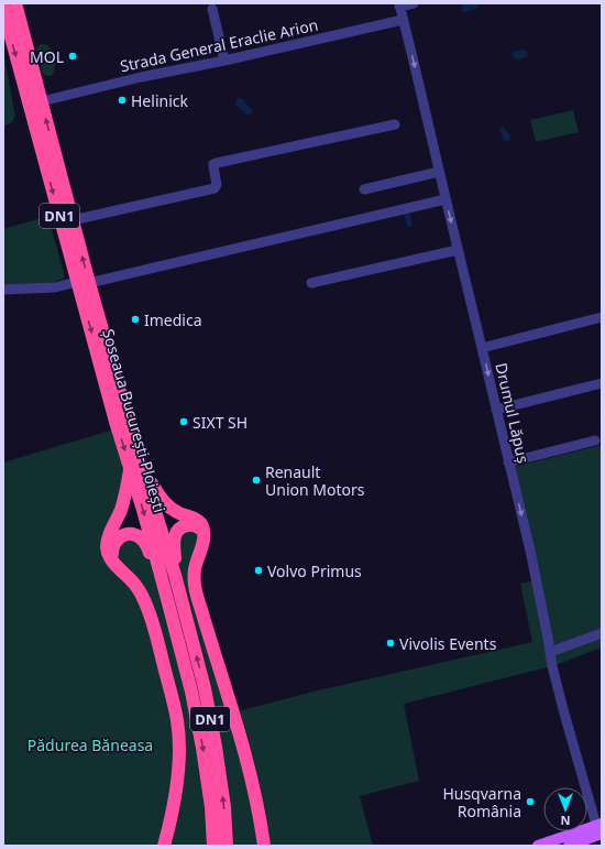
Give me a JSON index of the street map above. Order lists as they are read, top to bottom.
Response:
{
  "streets": {
    "highway": ["DN1", "Șoseaua București-Ploiești"],
    "street": ["Strada General Eraclie Arion", "Drumul Lăpuș"]
  },
  "crossings": [
    ["Strada General Eraclie Arion", "Drumul Lăpuș"],
    ["Strada General Eraclie Arion", "Șoseaua București-Ploiești"]
  ],
  "one_way": ["Drumul Lăpuș"],
  "parks": ["Pădurea Băneasa"],
  "places": [
    "MOL",
    "Helinick",
    "Imedica",
    "SIXT SH",
    "Renault Union Motors",
    "Volvo Primus",
    "Vivolis Events",
    "Husqvarna România"
  ],
  "north": "bottom"
}
